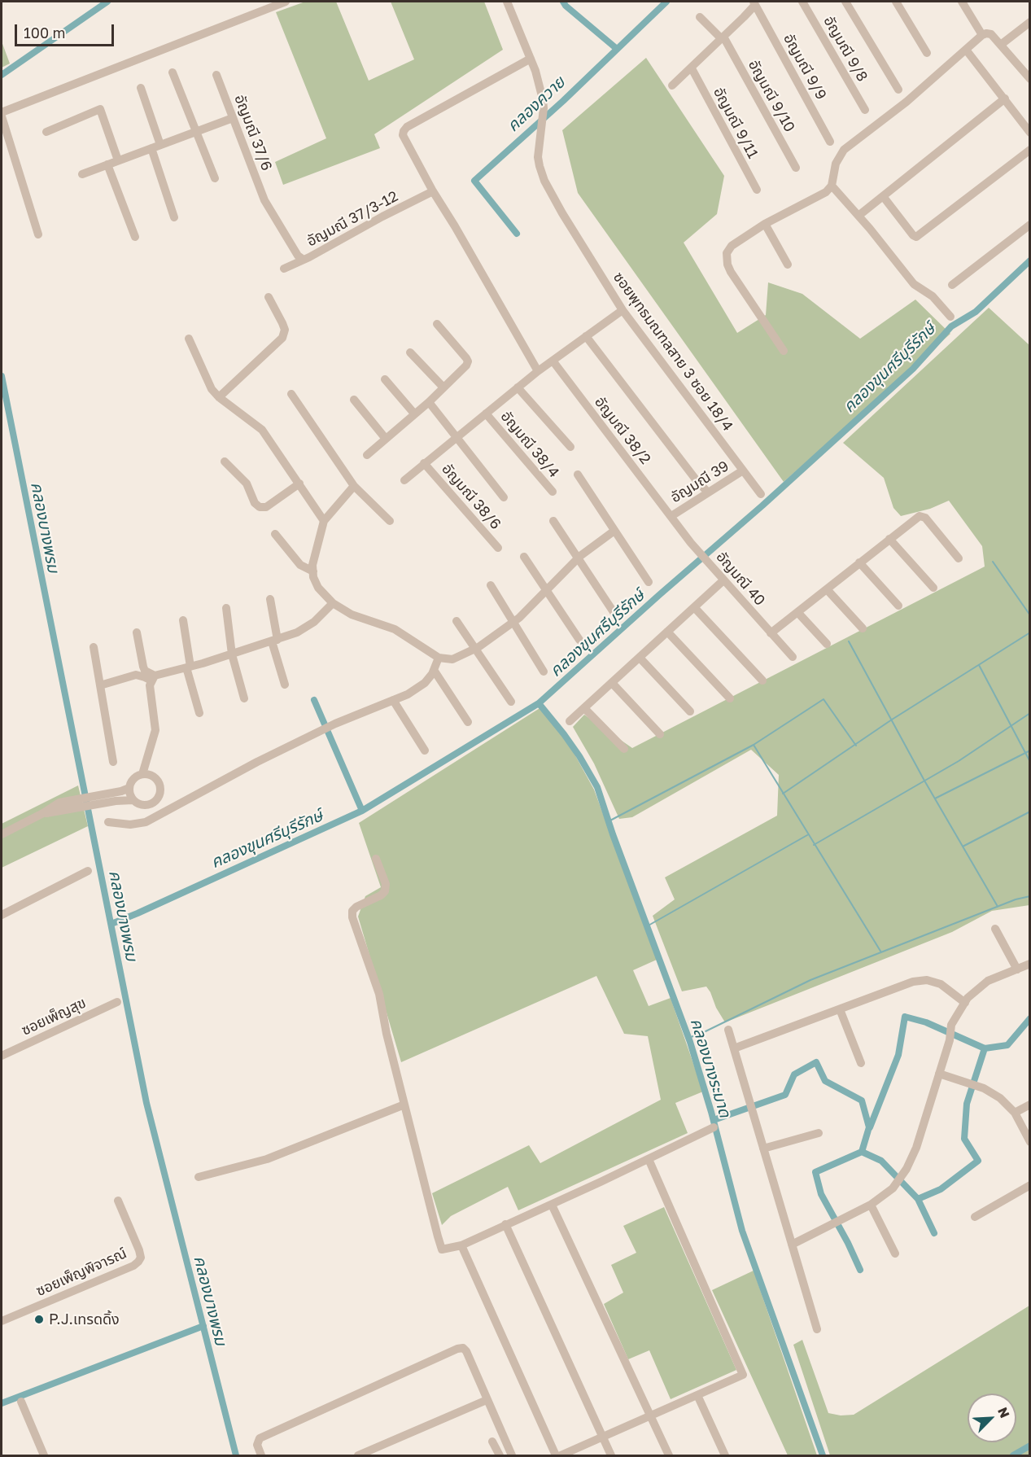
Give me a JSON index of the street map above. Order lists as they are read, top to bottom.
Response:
{
  "streets": {
    "street": [
      "อัญมณี 9/8",
      "อัญมณี 9/9",
      "อัญมณี 9/10",
      "อัญมณี 9/11",
      "อัญมณี 37/6",
      "อัญมณี 37/3-12",
      "ซอยพุทธมณฑลสาย 3 ซอย 18/4",
      "อัญมณี 38/2",
      "อัญมณี 38/4",
      "อัญมณี 39",
      "อัญมณี 38/6",
      "อัญมณี 40",
      "ซอยเพ็ญสุข",
      "ซอยเพ็ญพิจารณ์"
    ]
  },
  "crossings": [
    ["อัญมณี 37/6", "อัญมณี 37/3-12"],
    ["ซอยพุทธมณฑลสาย 3 ซอย 18/4", "อัญมณี 39"],
    ["อัญมณี 38/2", "อัญมณี 39"],
    ["อัญมณี 38/2", "อัญมณี 40"],
    ["อัญมณี 39", "อัญมณี 40"]
  ],
  "water": [
    "คลองควาย",
    "คลองขุนศรีบุรีรักษ์",
    "คลองบางพรม",
    "คลองบางระมาด"
  ],
  "places": ["P.J.เทรดดิ้ง"],
  "scale_bar": "100 m",
  "north": "top right"
}
